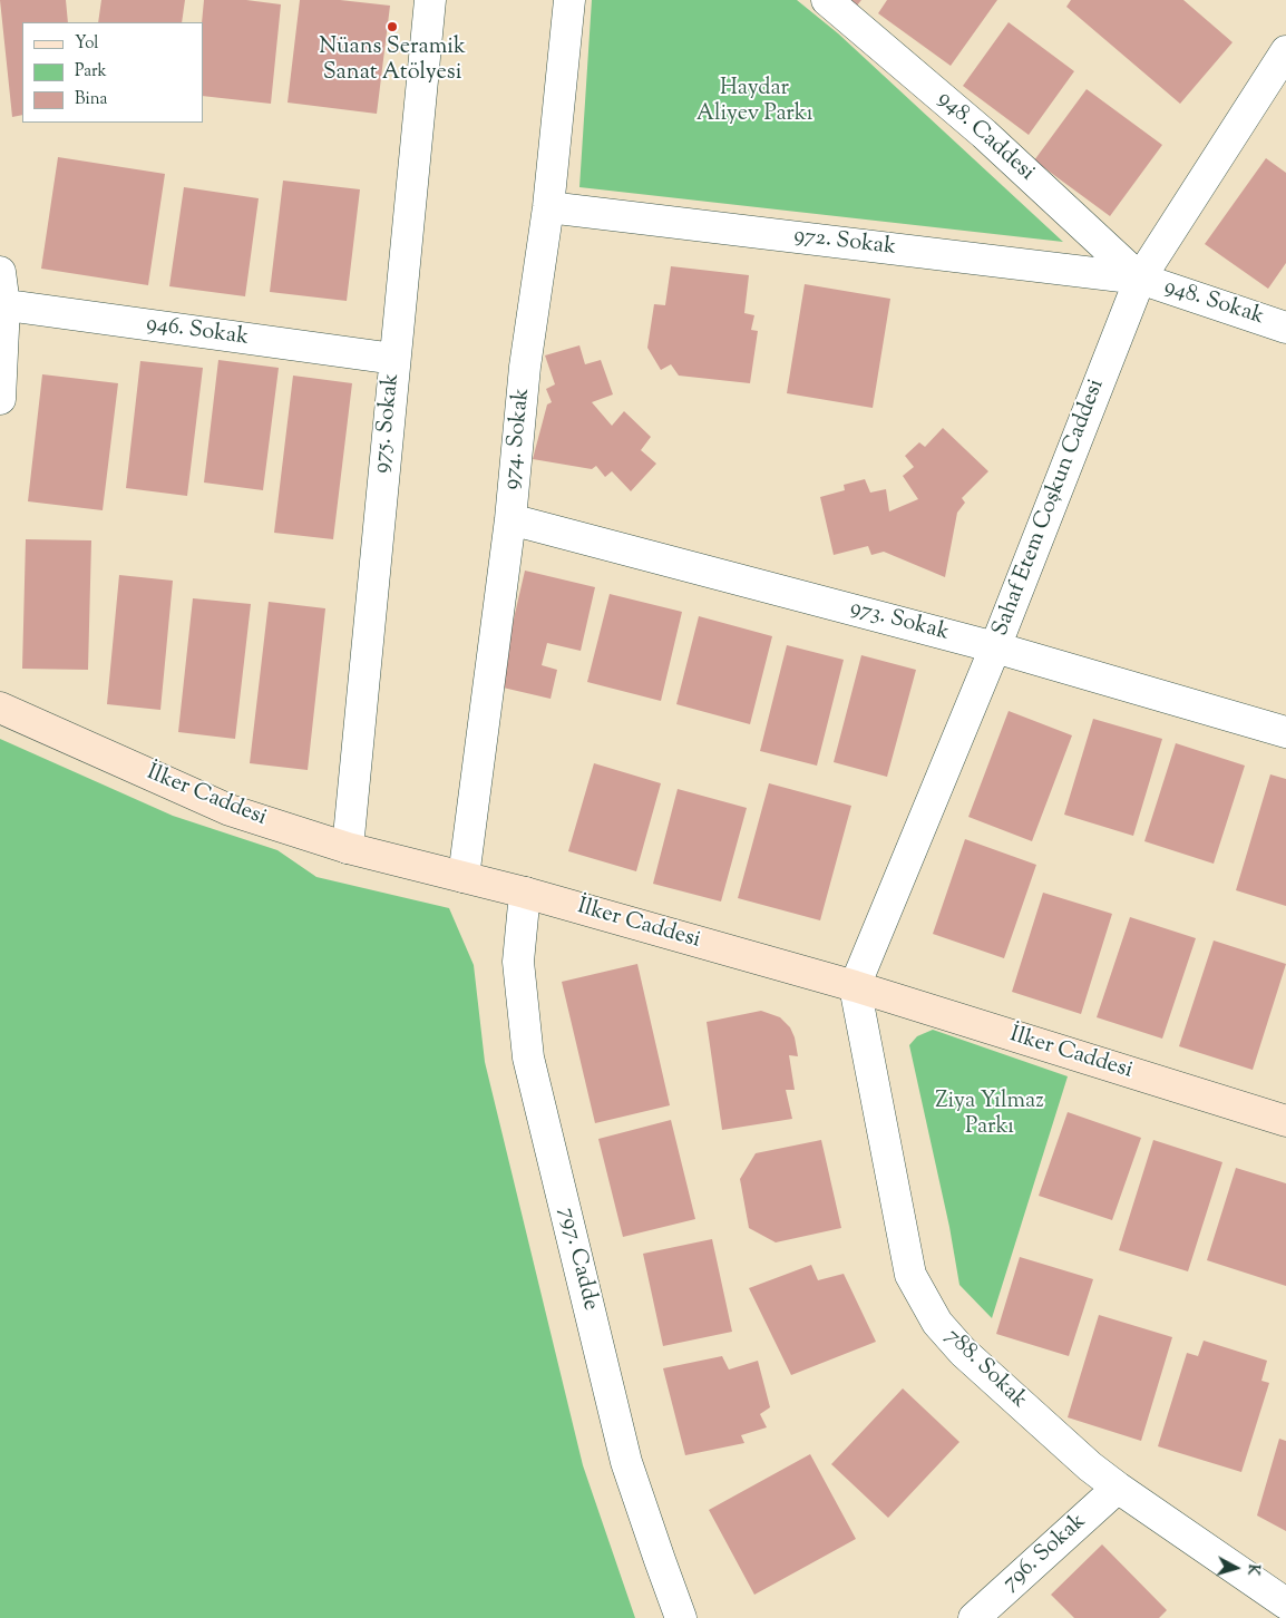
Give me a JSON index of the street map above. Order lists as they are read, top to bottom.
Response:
{
  "streets": {
    "main road": ["İlker Caddesi"],
    "street": [
      "948. Caddesi",
      "972. Sokak",
      "948. Sokak",
      "946. Sokak",
      "975. Sokak",
      "974. Sokak",
      "Sahaf Etem Coşkun Caddesi",
      "973. Sokak",
      "797. Cadde",
      "788. Sokak",
      "796. Sokak"
    ]
  },
  "crossings": [
    ["948. Caddesi", "972. Sokak"],
    ["948. Caddesi", "948. Sokak"],
    ["948. Caddesi", "Sahaf Etem Coşkun Caddesi"],
    ["972. Sokak", "948. Sokak"],
    ["972. Sokak", "974. Sokak"],
    ["972. Sokak", "Sahaf Etem Coşkun Caddesi"],
    ["948. Sokak", "Sahaf Etem Coşkun Caddesi"],
    ["946. Sokak", "975. Sokak"],
    ["975. Sokak", "İlker Caddesi"],
    ["974. Sokak", "973. Sokak"],
    ["974. Sokak", "İlker Caddesi"],
    ["Sahaf Etem Coşkun Caddesi", "973. Sokak"],
    ["Sahaf Etem Coşkun Caddesi", "İlker Caddesi"],
    ["Sahaf Etem Coşkun Caddesi", "788. Sokak"],
    ["İlker Caddesi", "797. Cadde"],
    ["İlker Caddesi", "788. Sokak"],
    ["788. Sokak", "796. Sokak"]
  ],
  "parks": ["Haydar Aliyev Parkı", "Ziya Yılmaz Parkı"],
  "places": ["Nüans Seramik Sanat Atölyesi"],
  "legend": ["Yol", "Park", "Bina"],
  "north": "right"
}
